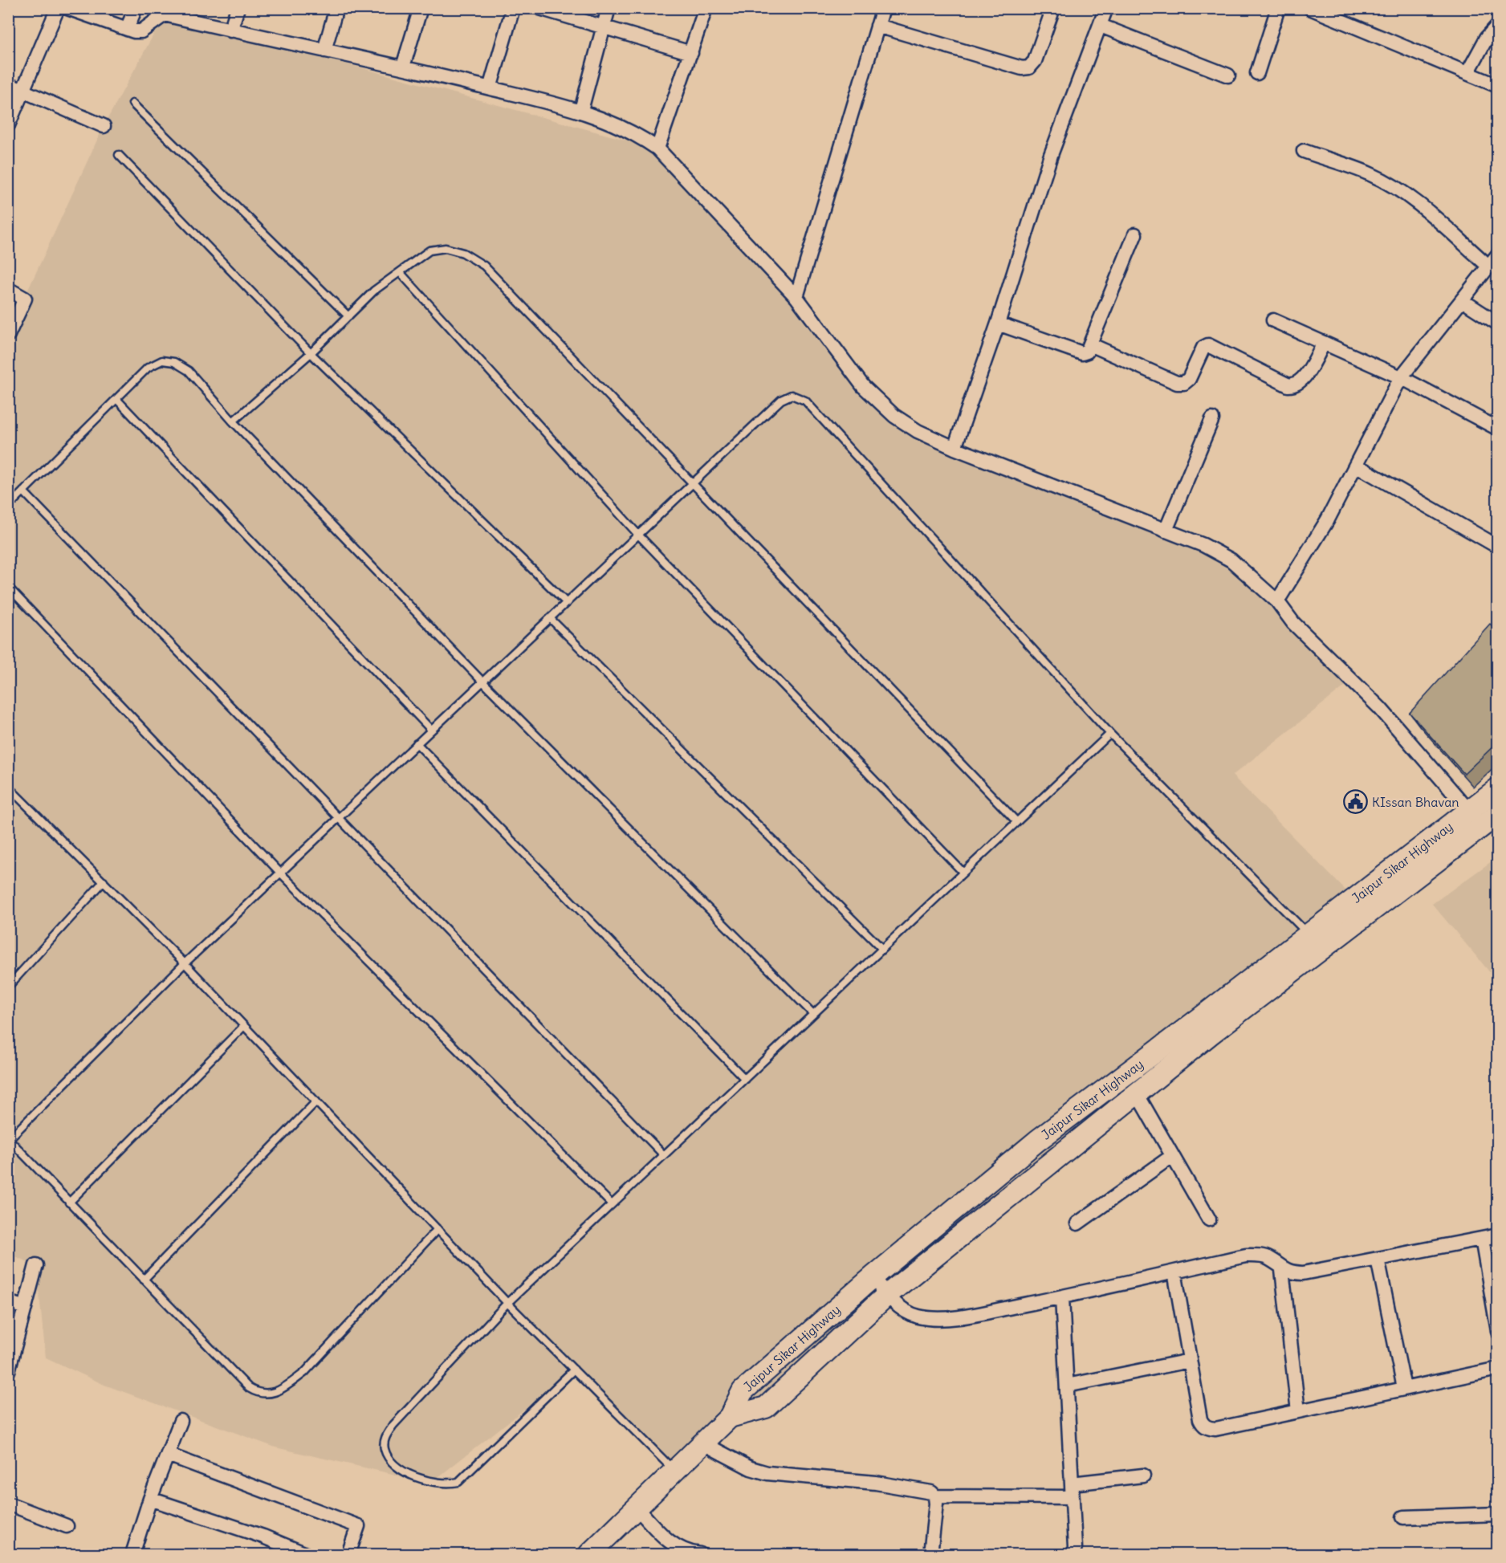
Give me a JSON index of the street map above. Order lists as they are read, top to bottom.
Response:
{
  "streets": {
    "main road": ["Jaipur Sikar Highway"]
  },
  "places": {
    "public building": ["KIssan Bhavan"]
  }
}
